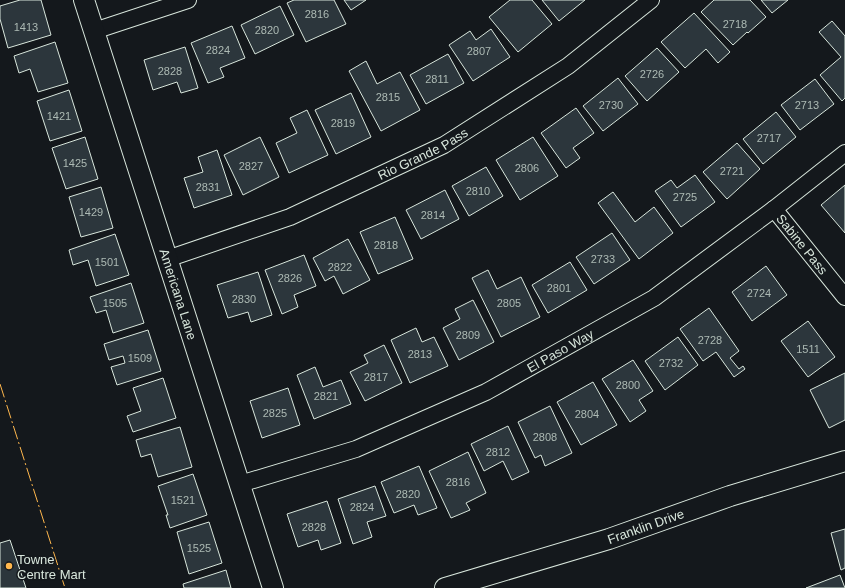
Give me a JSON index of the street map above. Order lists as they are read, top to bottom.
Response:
{
  "streets": {
    "street": [
      "Rio Grande Pass",
      "Sabine Pass",
      "Americana Lane",
      "El Paso Way",
      "Franklin Drive"
    ]
  },
  "crossings": [
    ["Rio Grande Pass", "Americana Lane"],
    ["Sabine Pass", "El Paso Way"],
    ["Americana Lane", "El Paso Way"]
  ],
  "places": ["Towne Centre Mart"],
  "house_numbers": [
    "2816",
    "2718",
    "1413",
    "2820",
    "2824",
    "2807",
    "2828",
    "2726",
    "2811",
    "2815",
    "2730",
    "2713",
    "1421",
    "2819",
    "2717",
    "1425",
    "2827",
    "2806",
    "2721",
    "2831",
    "2810",
    "2725",
    "1429",
    "2814",
    "2818",
    "2733",
    "1501",
    "2822",
    "2826",
    "2801",
    "2724",
    "2830",
    "1505",
    "2805",
    "2809",
    "2728",
    "1511",
    "2813",
    "1509",
    "2732",
    "2817",
    "2800",
    "2821",
    "2825",
    "2804",
    "2808",
    "2812",
    "2816",
    "2820",
    "1521",
    "2824",
    "2828",
    "1525"
  ]
}
